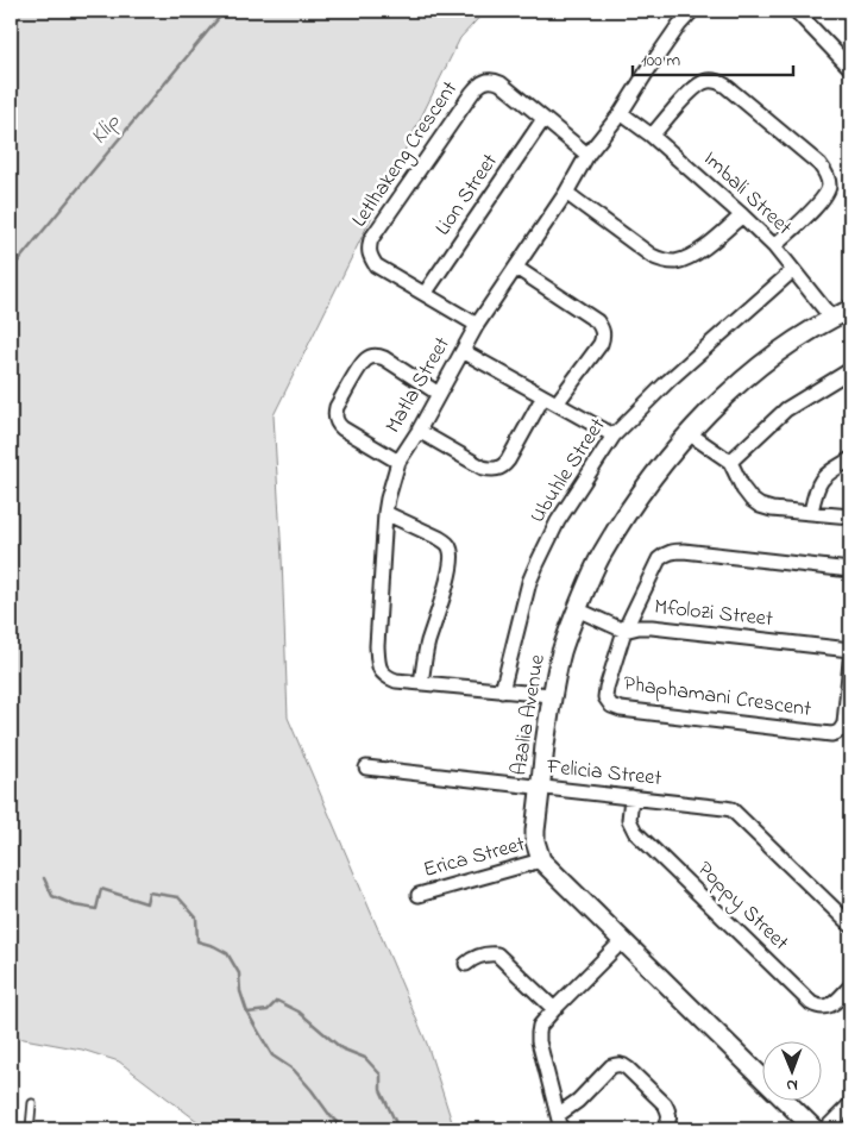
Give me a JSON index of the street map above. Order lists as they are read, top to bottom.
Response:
{
  "streets": {
    "street": [
      "Letlhakeng Crescent",
      "Imbali Street",
      "Lion Street",
      "Matla Street",
      "Ubuhle Street",
      "Mfolozi Street",
      "Phaphamani Crescent",
      "Azalia Avenue",
      "Felicia Street",
      "Erica Street",
      "Poppy Street"
    ]
  },
  "crossings": [
    ["Letlhakeng Crescent", "Lion Street"],
    ["Letlhakeng Crescent", "Matla Street"],
    ["Imbali Street", "Matla Street"],
    ["Imbali Street", "Ubuhle Street"],
    ["Imbali Street", "Azalia Avenue"],
    ["Matla Street", "Ubuhle Street"],
    ["Matla Street", "Azalia Avenue"],
    ["Mfolozi Street", "Phaphamani Crescent"],
    ["Mfolozi Street", "Azalia Avenue"],
    ["Azalia Avenue", "Felicia Street"],
    ["Azalia Avenue", "Erica Street"],
    ["Felicia Street", "Poppy Street"]
  ],
  "water": ["Klip"],
  "scale_bar": "100 m",
  "north": "bottom"
}
